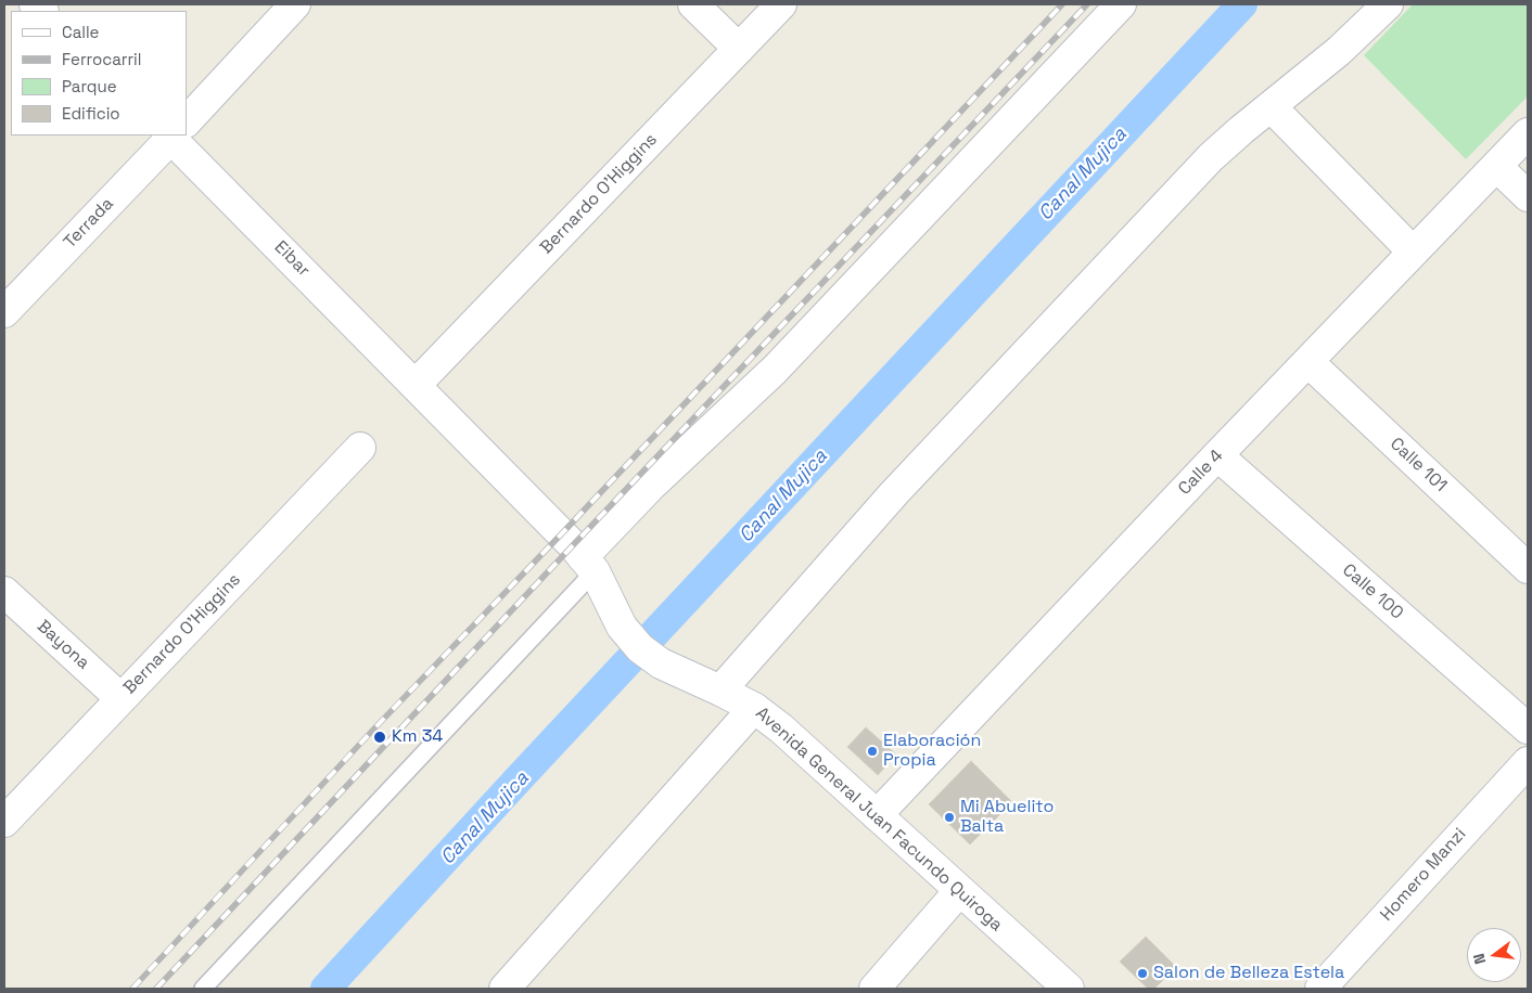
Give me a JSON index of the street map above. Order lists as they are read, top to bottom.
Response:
{
  "streets": {
    "street": [
      "Bernardo O'Higgins",
      "Terrada",
      "Eibar",
      "Calle 101",
      "Calle 4",
      "Calle 100",
      "Bayona",
      "Avenida General Juan Facundo Quiroga",
      "Homero Manzi"
    ]
  },
  "crossings": [
    ["Bernardo O'Higgins", "Eibar"],
    ["Bernardo O'Higgins", "Bayona"],
    ["Bernardo O'Higgins", "Avenida General Juan Facundo Quiroga"],
    ["Eibar", "Avenida General Juan Facundo Quiroga"],
    ["Calle 101", "Calle 4"],
    ["Calle 4", "Calle 100"],
    ["Calle 4", "Avenida General Juan Facundo Quiroga"]
  ],
  "water": ["Canal Mujica"],
  "places": [
    "Km 34",
    "Elaboración Propia",
    "Mi Abuelito Balta",
    "Salon de Belleza Estela"
  ],
  "legend": [
    "Calle",
    "Ferrocarril",
    "Parque",
    "Edificio"
  ],
  "north": "left"
}
